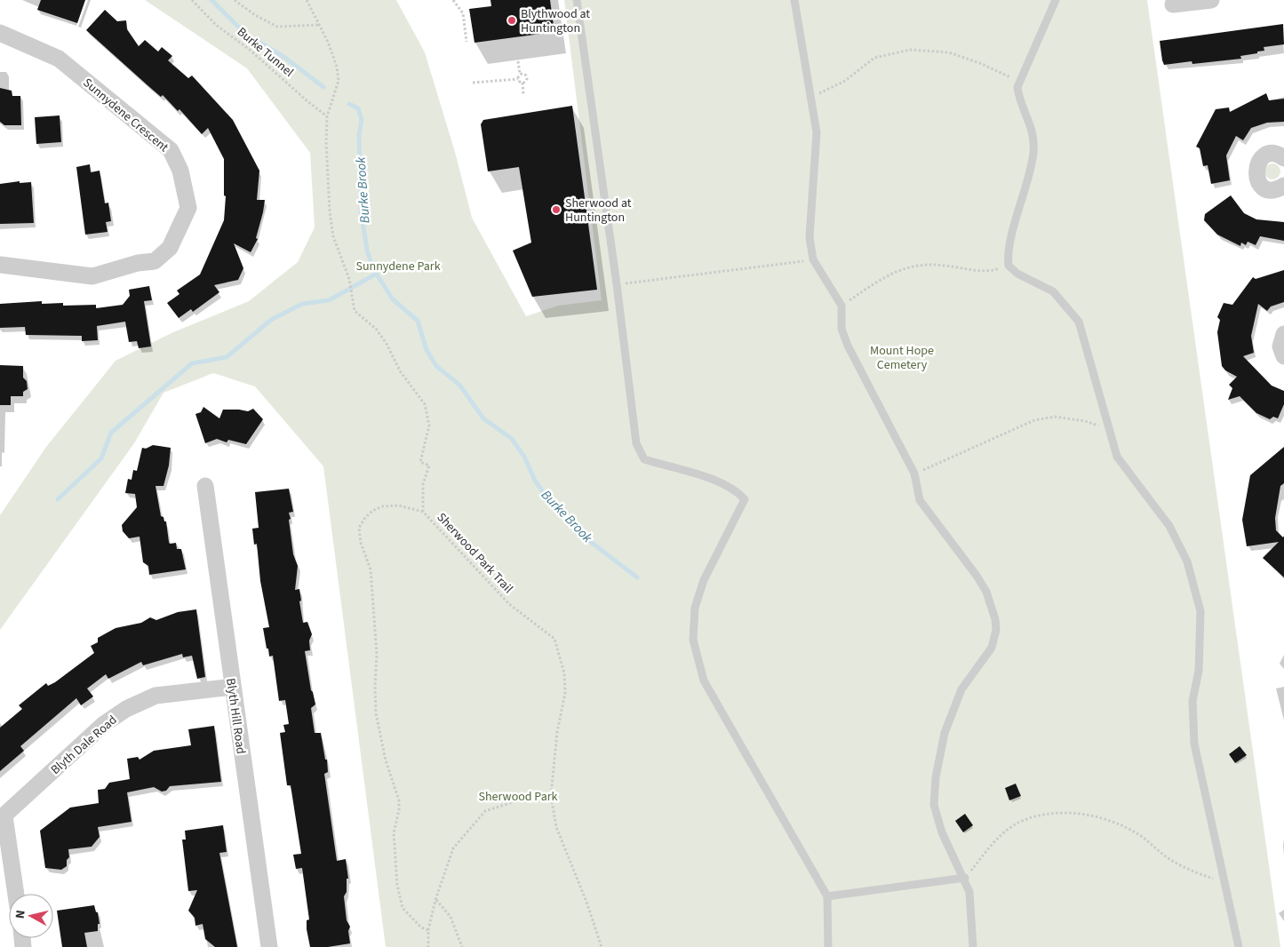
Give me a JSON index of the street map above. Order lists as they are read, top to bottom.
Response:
{
  "streets": {
    "street": ["Sunnydene Crescent", "Blyth Hill Road", "Blyth Dale Road"],
    "path": ["Burke Tunnel", "Sherwood Park Trail"]
  },
  "crossings": [
    ["Burke Tunnel", "Sherwood Park Trail"],
    ["Blyth Hill Road", "Blyth Dale Road"]
  ],
  "water": ["Burke Brook"],
  "parks": ["Sunnydene Park", "Mount Hope Cemetery", "Sherwood Park"],
  "places": ["Blythwood at Huntington", "Sherwood at Huntington"],
  "north": "left"
}
